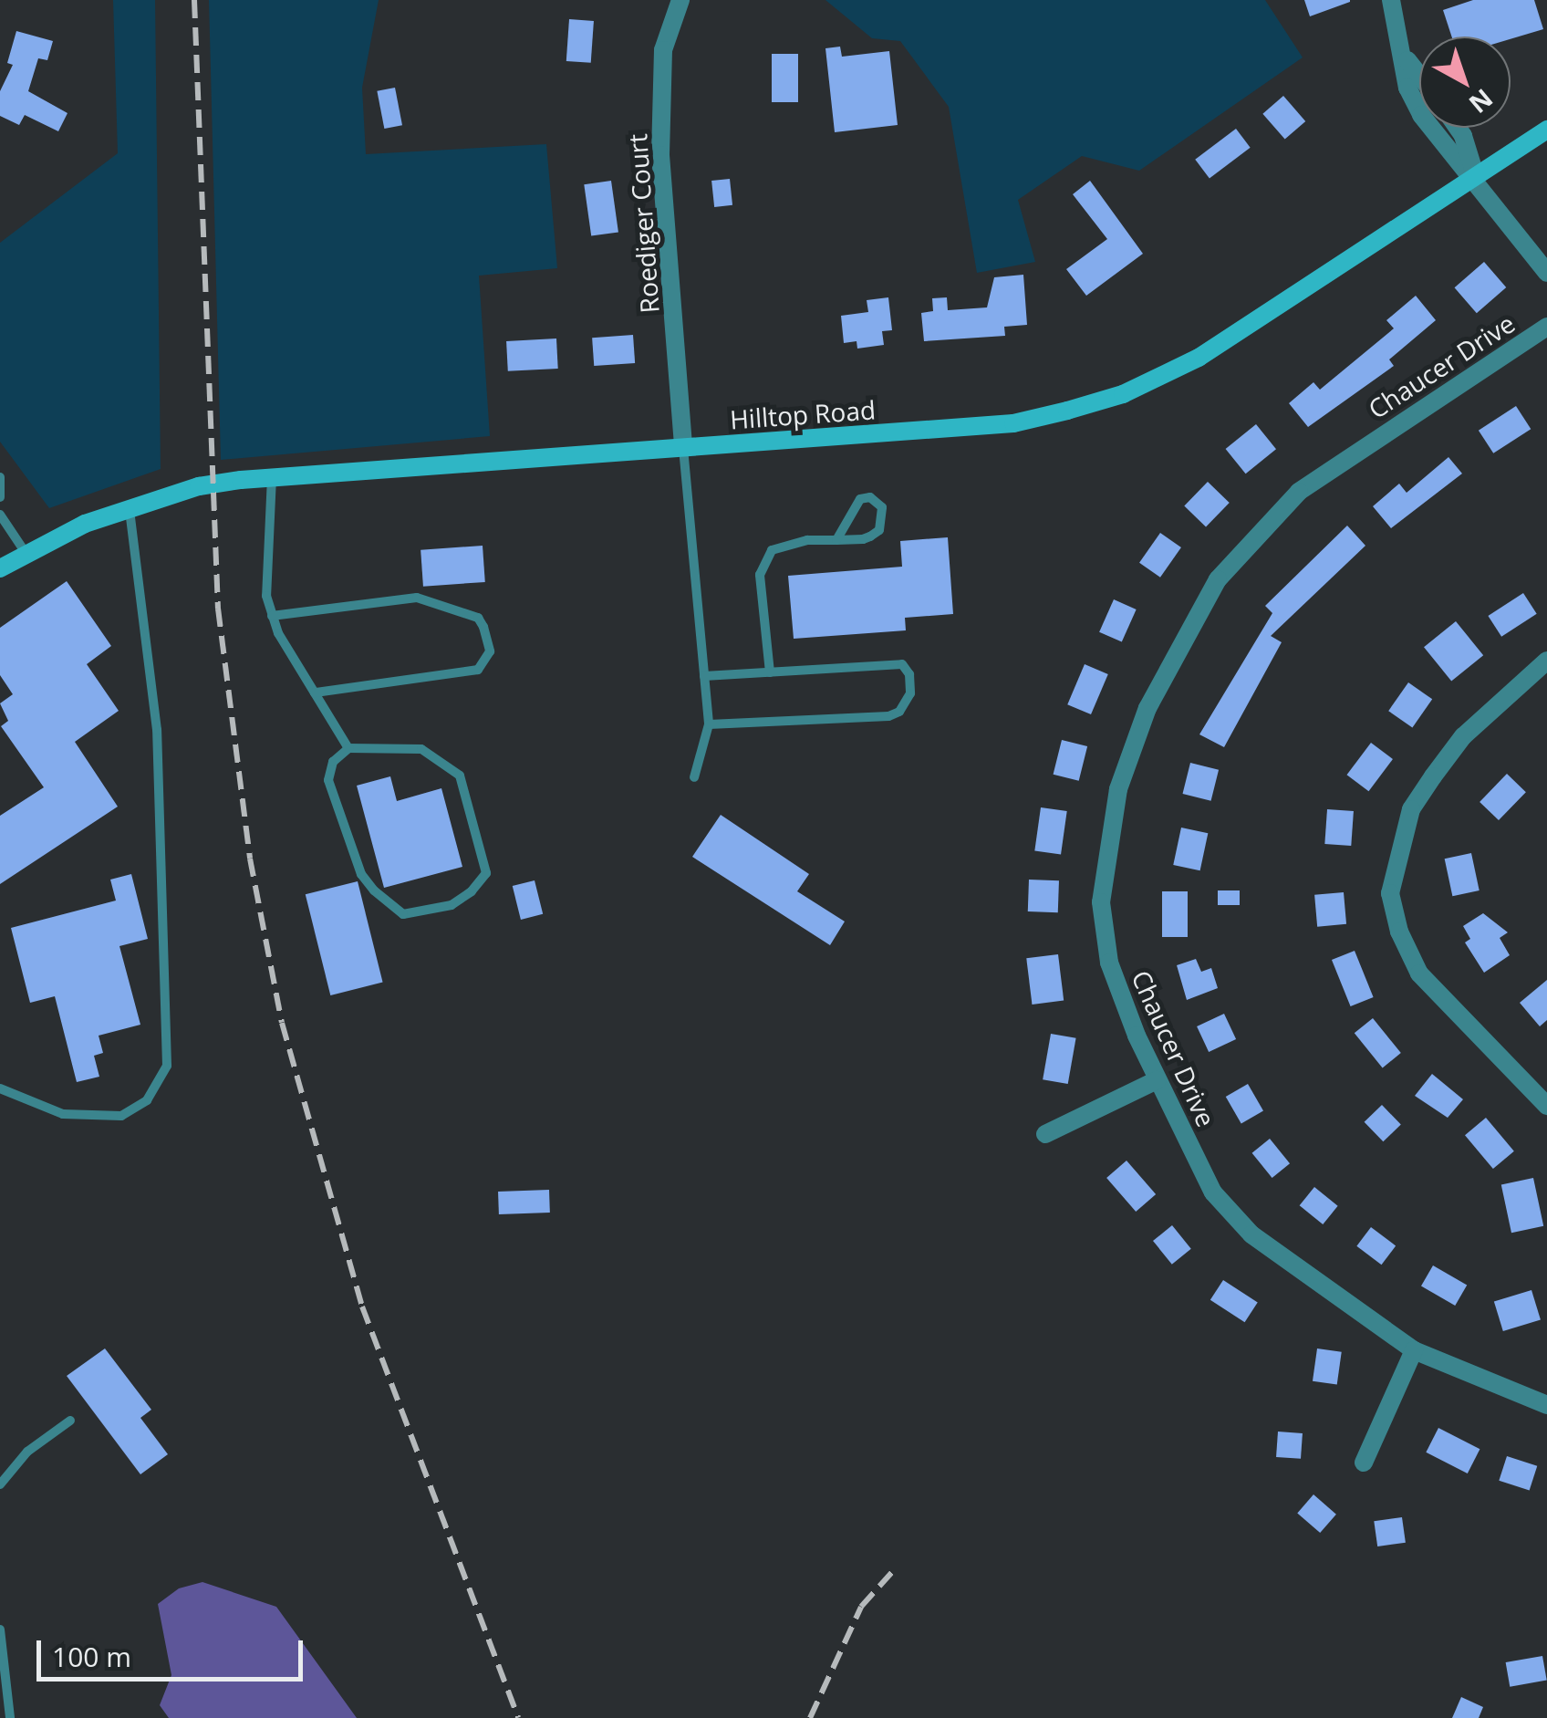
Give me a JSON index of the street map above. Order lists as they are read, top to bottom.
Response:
{
  "streets": {
    "main road": ["Hilltop Road"],
    "street": ["Roediger Court", "Chaucer Drive"]
  },
  "crossings": [
    ["Roediger Court", "Hilltop Road"]
  ],
  "scale_bar": "100 m",
  "north": "bottom right"
}
